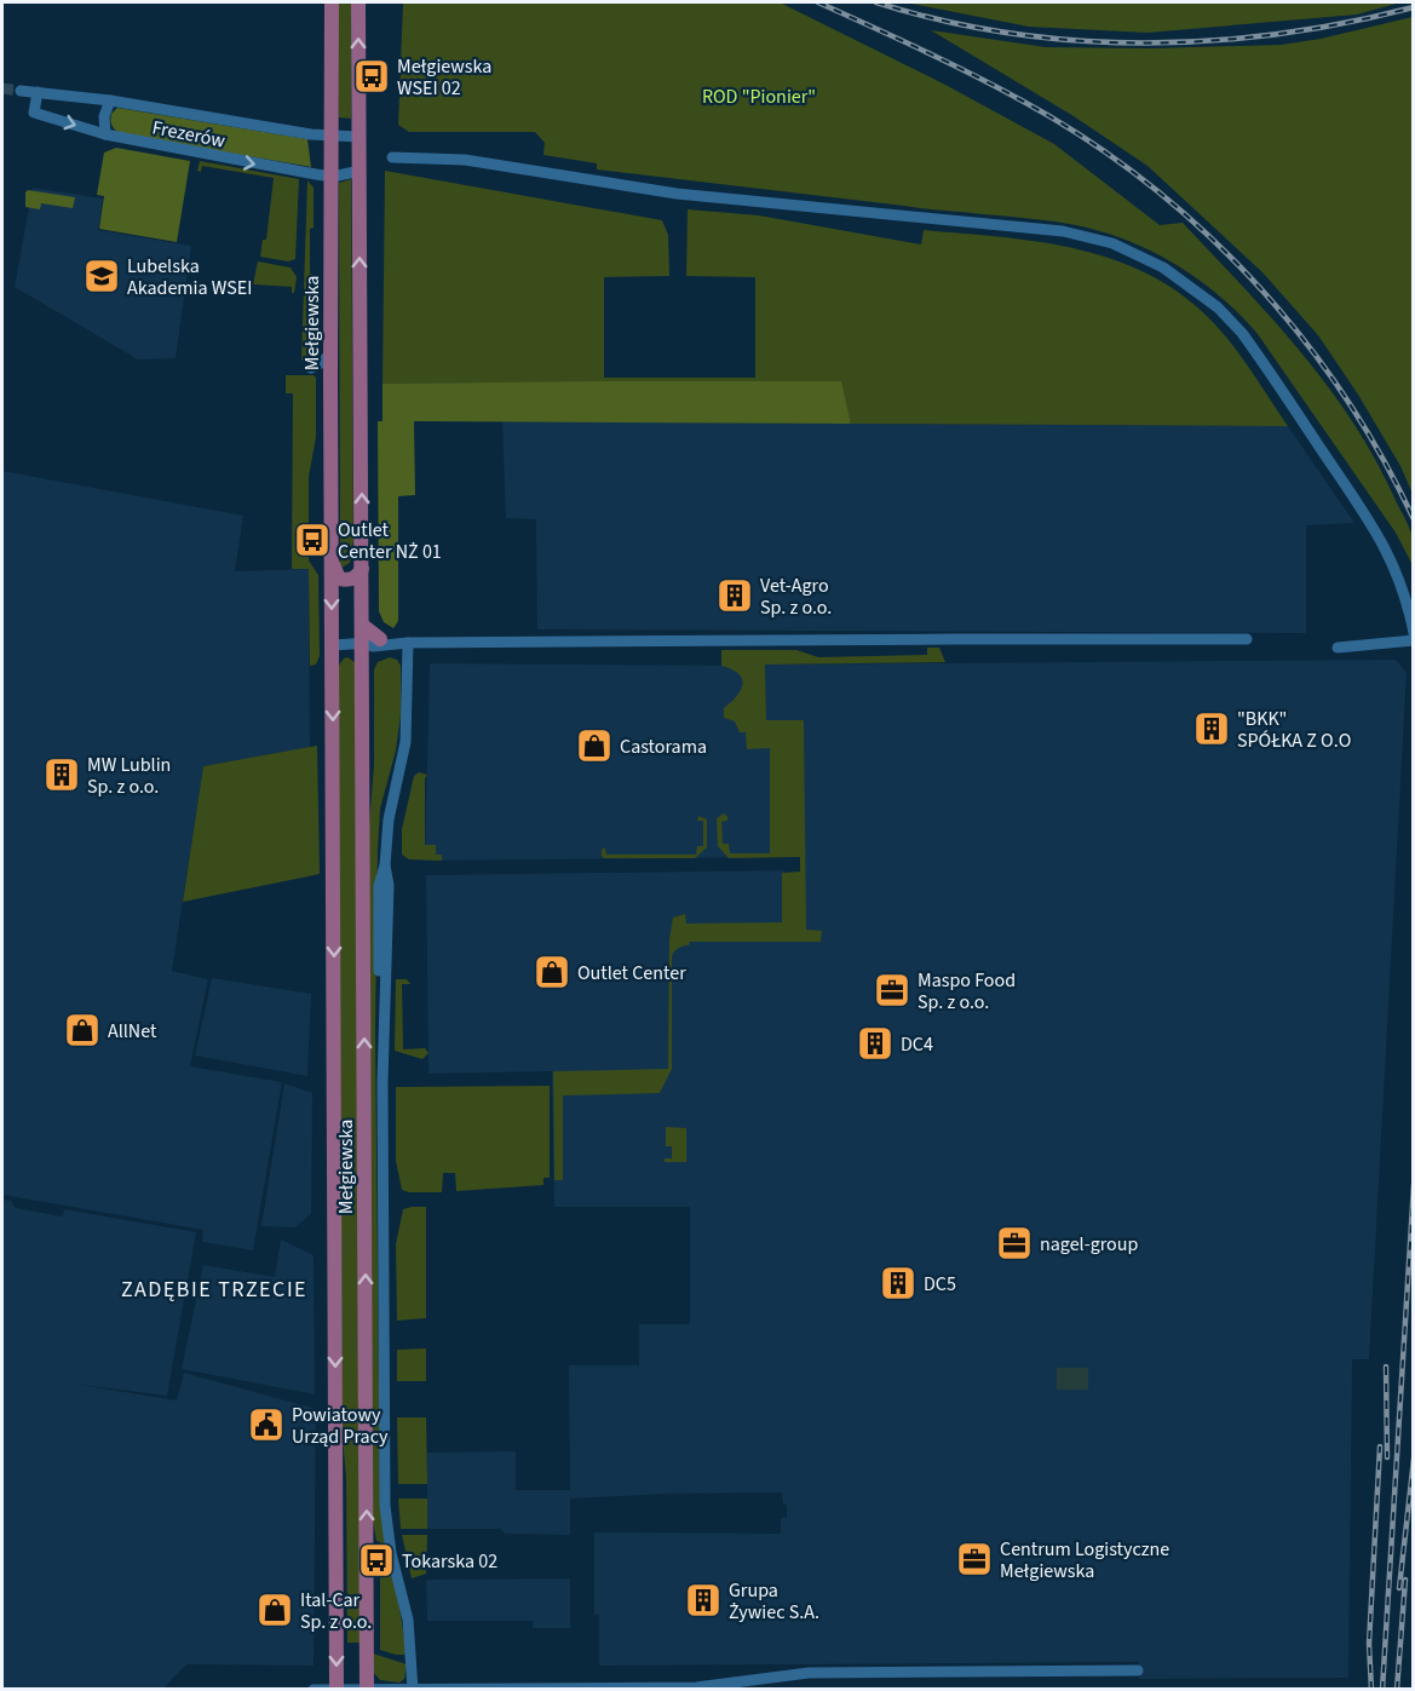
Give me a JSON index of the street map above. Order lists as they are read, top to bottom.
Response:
{
  "streets": {
    "main road": ["Mełgiewska"],
    "street": ["Frezerów"]
  },
  "crossings": [
    ["Frezerów", "Mełgiewska"]
  ],
  "districts": ["ZADĘBIE TRZECIE"],
  "parks": ["ROD \"Pionier\""],
  "places": {
    "bus stop": ["Mełgiewska WSEI 02", "Outlet Center NŻ 01", "Tokarska 02"],
    "school or university": ["Lubelska Akademia WSEI"],
    "building": [
      "Vet-Agro Sp. z o.o.",
      "\"BKK\" SPÓŁKA Z O.O",
      "MW Lublin Sp. z o.o.",
      "DC4",
      "DC5",
      "Grupa Żywiec S.A."
    ],
    "shop": [
      "Castorama",
      "Outlet Center",
      "AllNet",
      "Ital-Car Sp. z o.o."
    ],
    "office": ["Maspo Food Sp. z o.o.", "nagel-group", "Centrum Logistyczne Mełgiewska"],
    "public building": ["Powiatowy Urząd Pracy"]
  }
}
